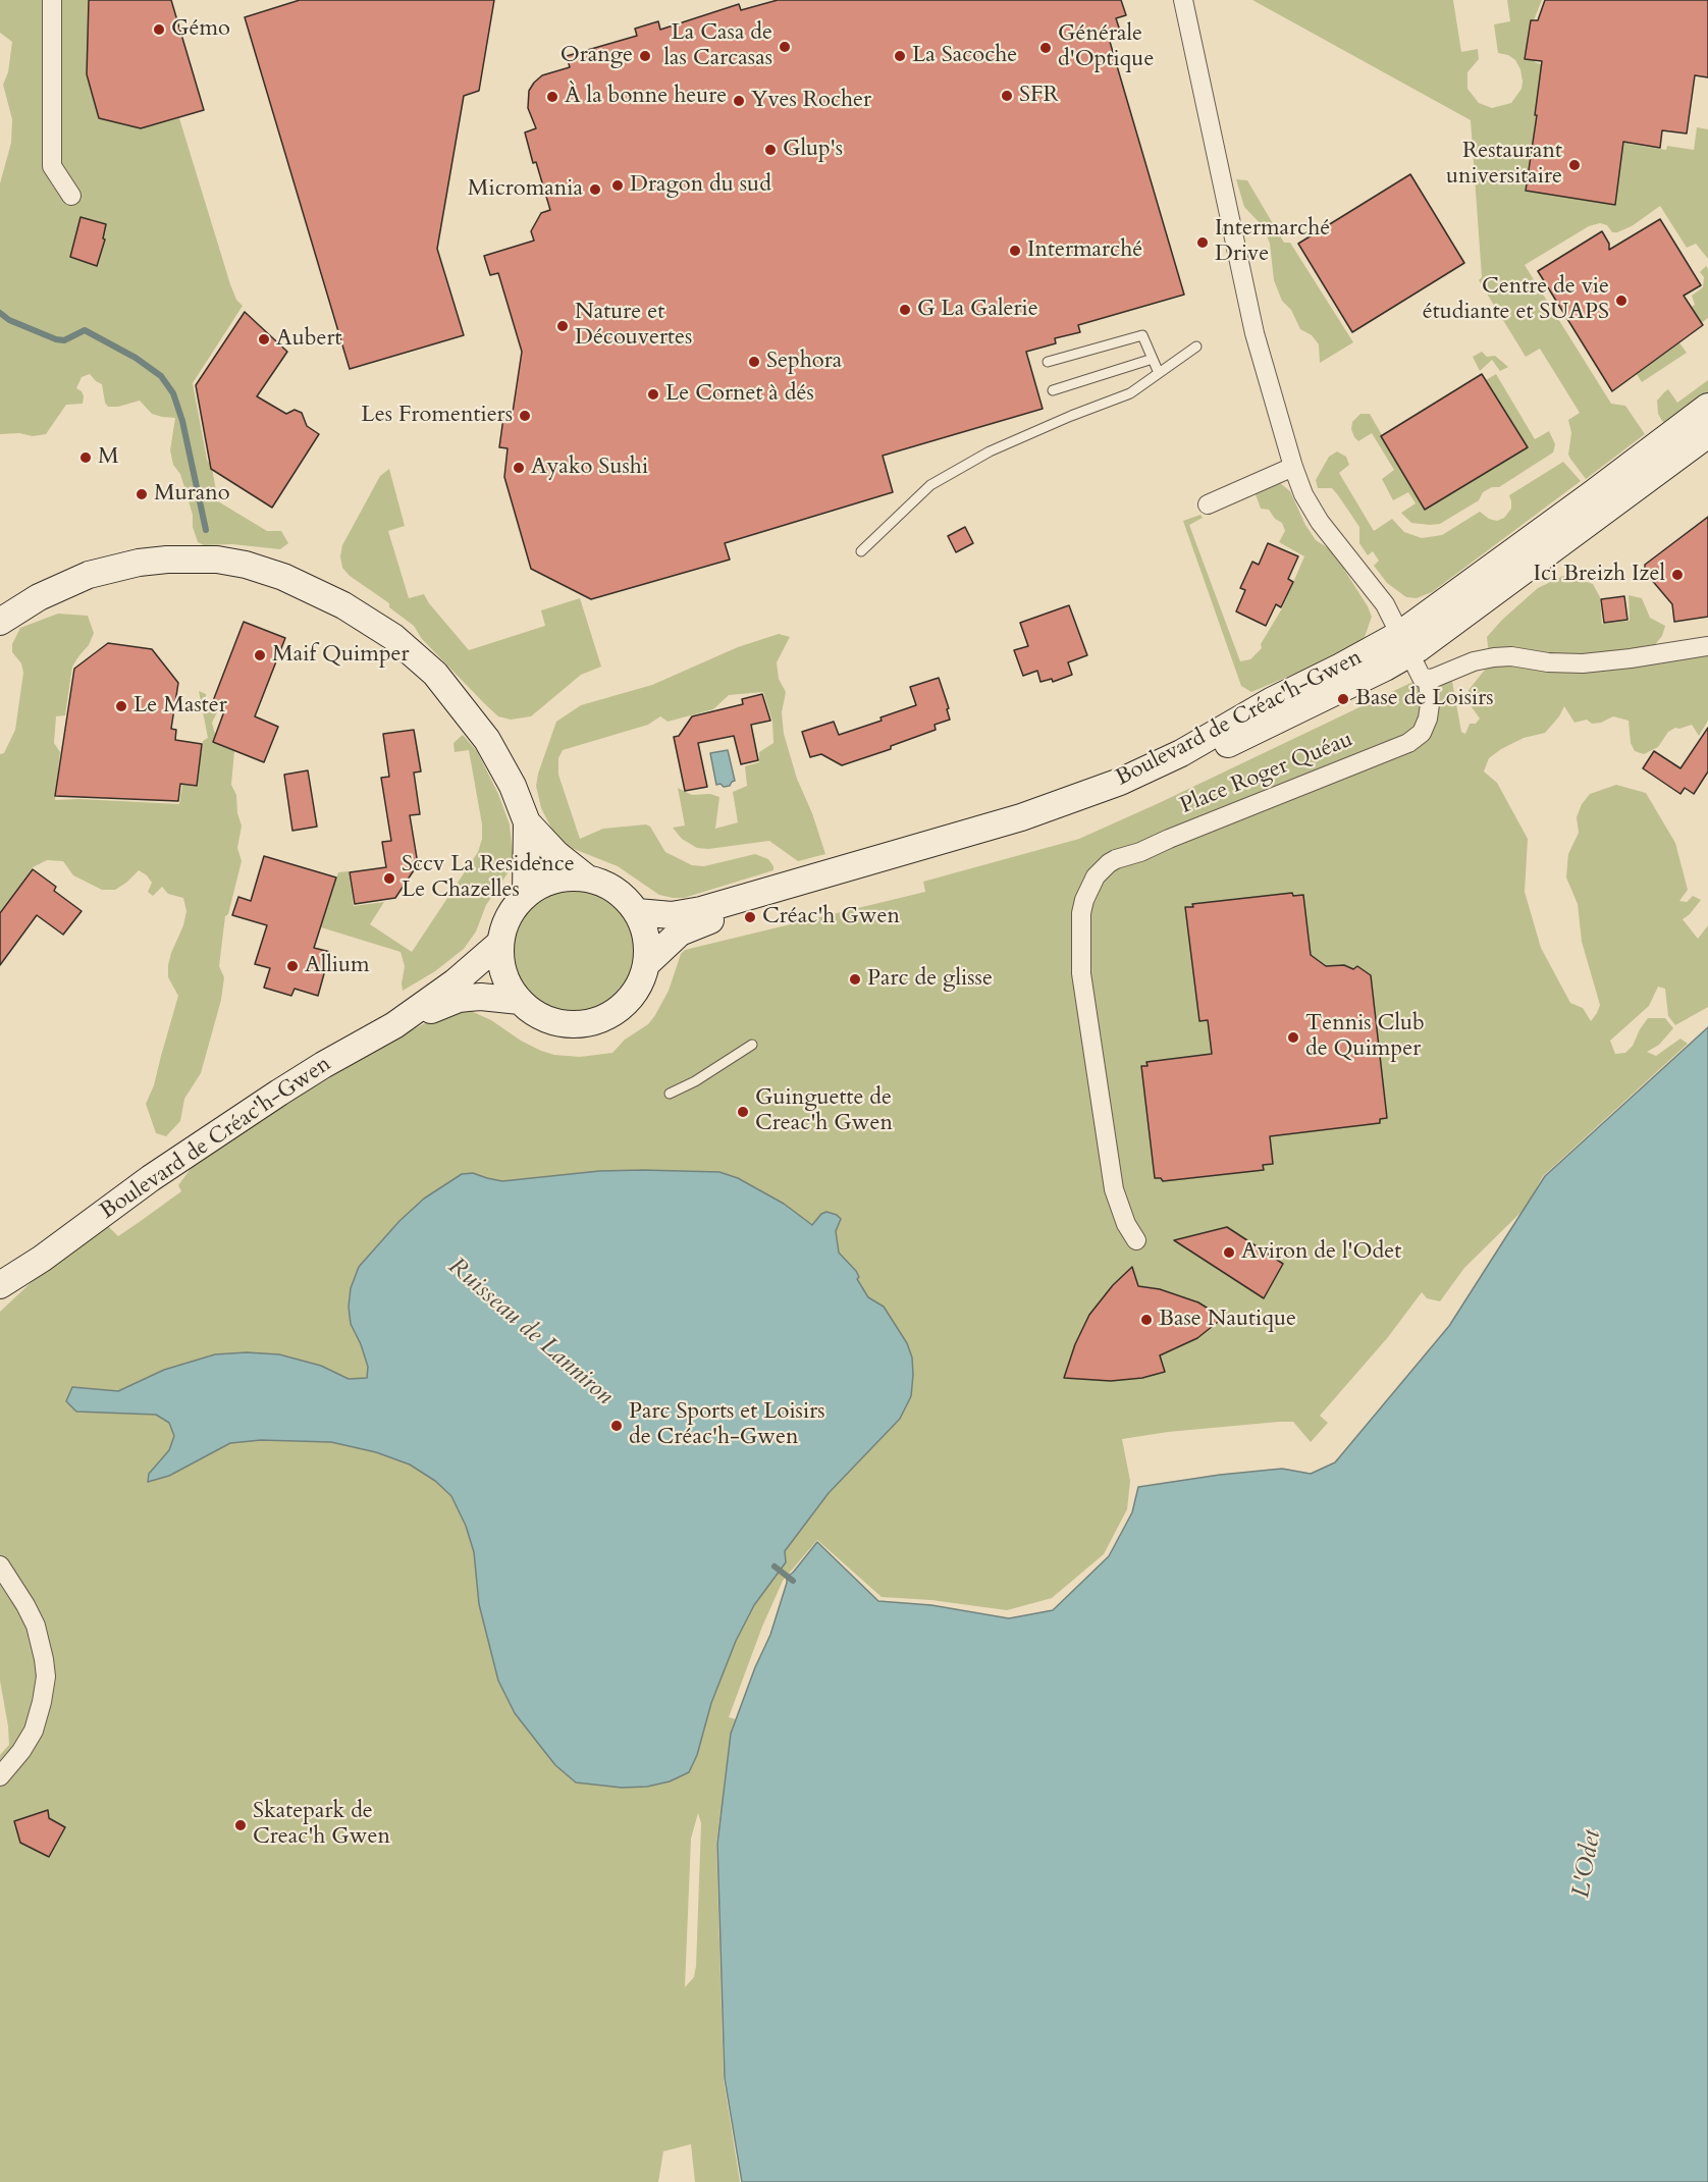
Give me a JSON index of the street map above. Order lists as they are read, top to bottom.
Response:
{
  "streets": {
    "street": ["Boulevard de Créac'h-Gwen", "Place Roger Quéau"]
  },
  "water": ["Ruisseau de Lanniron", "L'Odet"],
  "places": [
    "Gémo",
    "La Casa de las Carcasas",
    "Générale d'Optique",
    "Orange",
    "La Sacoche",
    "SFR",
    "À la bonne heure",
    "Yves Rocher",
    "Glup's",
    "Restaurant universitaire",
    "Dragon du sud",
    "Micromania",
    "Intermarché Drive",
    "Intermarché",
    "Centre de vie étudiante et SUAPS",
    "G La Galerie",
    "Nature et Découvertes",
    "Aubert",
    "Sephora",
    "Le Cornet à dés",
    "Les Fromentiers",
    "M",
    "Ayako Sushi",
    "Murano",
    "Ici Breizh Izel",
    "Maif Quimper",
    "Base de Loisirs",
    "Le Master",
    "Sccv La Residence Le Chazelles",
    "Créac'h Gwen",
    "Allium",
    "Parc de glisse",
    "Tennis Club de Quimper",
    "Guinguette de Creac'h Gwen",
    "Aviron de l'Odet",
    "Base Nautique",
    "Parc Sports et Loisirs de Créac'h-Gwen",
    "Skatepark de Creac'h Gwen"
  ]
}
